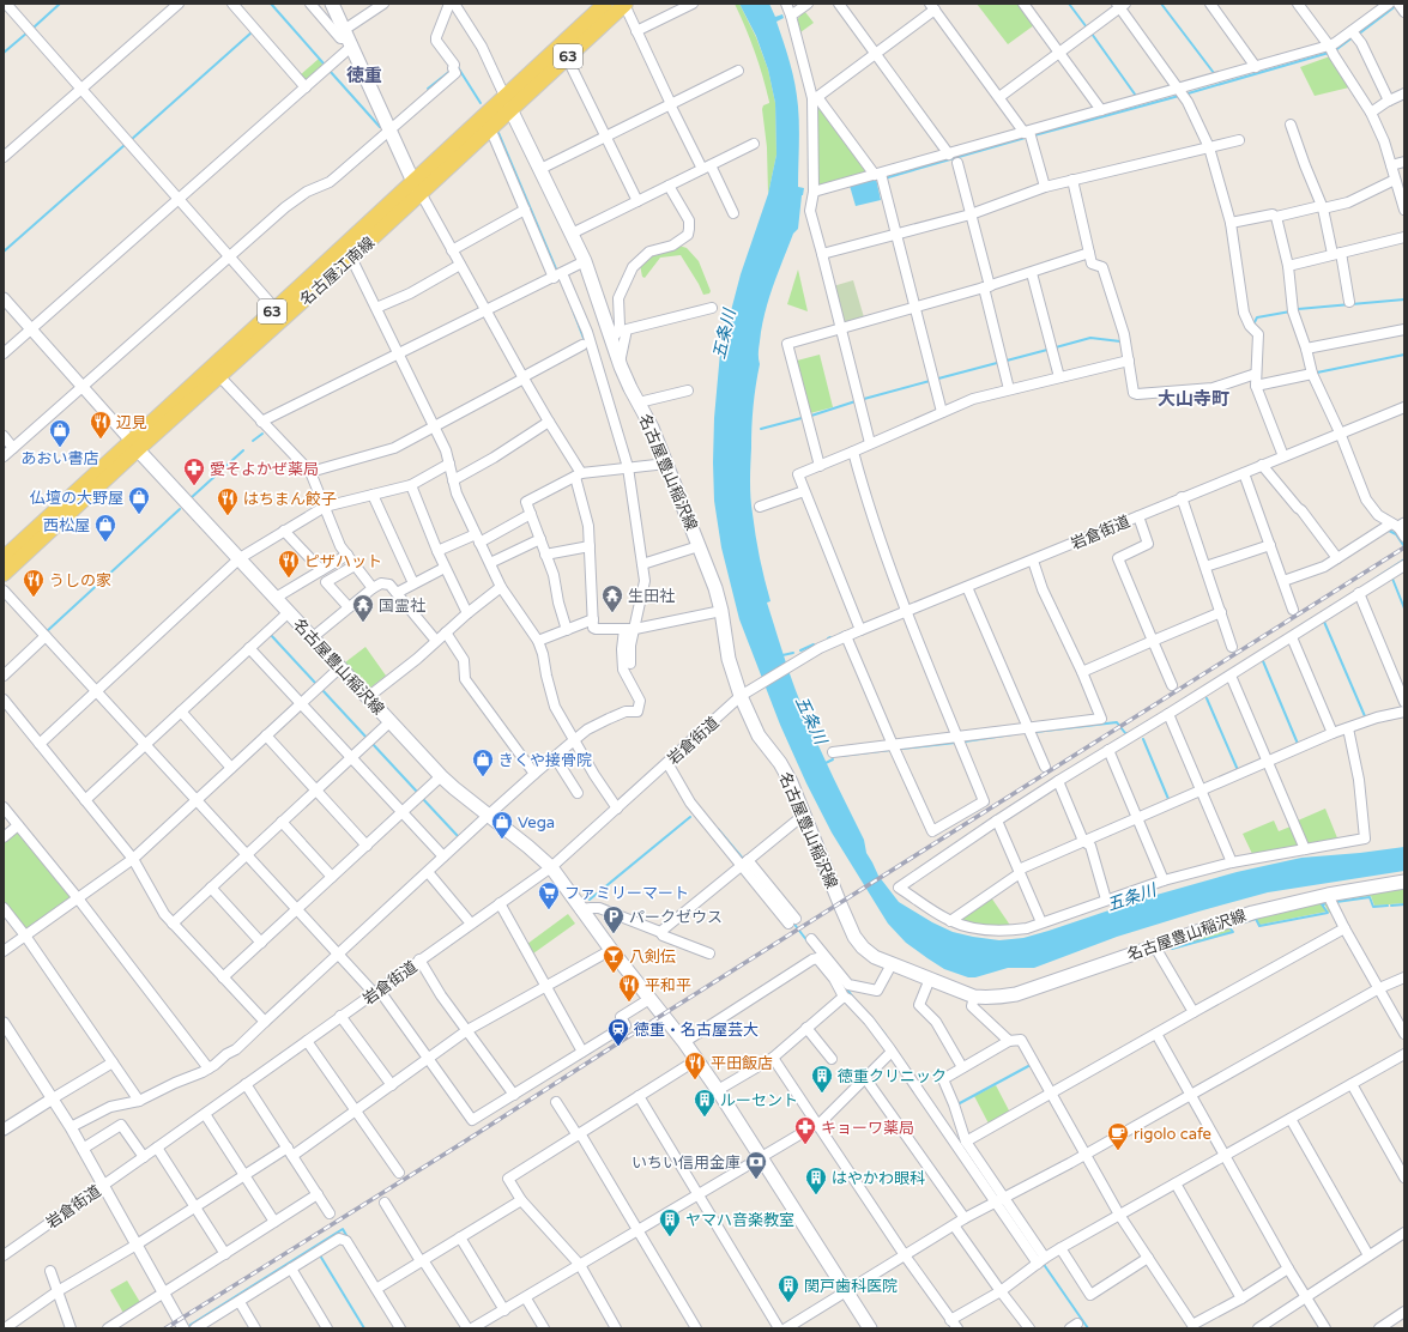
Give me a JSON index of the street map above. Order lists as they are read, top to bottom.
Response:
{
  "streets": {
    "main road": ["63", "名古屋江南線", "名古屋豊山稲沢線"],
    "street": ["岩倉街道"]
  },
  "crossings": [
    ["名古屋江南線", "名古屋豊山稲沢線"],
    ["名古屋豊山稲沢線", "岩倉街道"]
  ],
  "districts": ["徳重", "大山寺町"],
  "water": ["五条川"],
  "places": {
    "restaurant": [
      "辺見",
      "はちまん餃子",
      "ピザハット",
      "うしの家",
      "平和平",
      "平田飯店"
    ],
    "shop": [
      "あおい書店",
      "仏壇の大野屋",
      "西松屋",
      "きくや接骨院",
      "Vega"
    ],
    "pharmacy": ["愛そよかぜ薬局", "キョーワ薬局"],
    "temple": ["生田社", "国霊社"],
    "supermarket": ["ファミリーマート"],
    "parking": ["パークゼウス"],
    "bar": ["八剣伝"],
    "station": ["徳重・名古屋芸大"],
    "building": [
      "徳重クリニック",
      "ルーセント",
      "はやかわ眼科",
      "ヤマハ音楽教室",
      "関戸歯科医院"
    ],
    "cafe": ["rigolo cafe"],
    "bank": ["いちい信用金庫"]
  }
}
